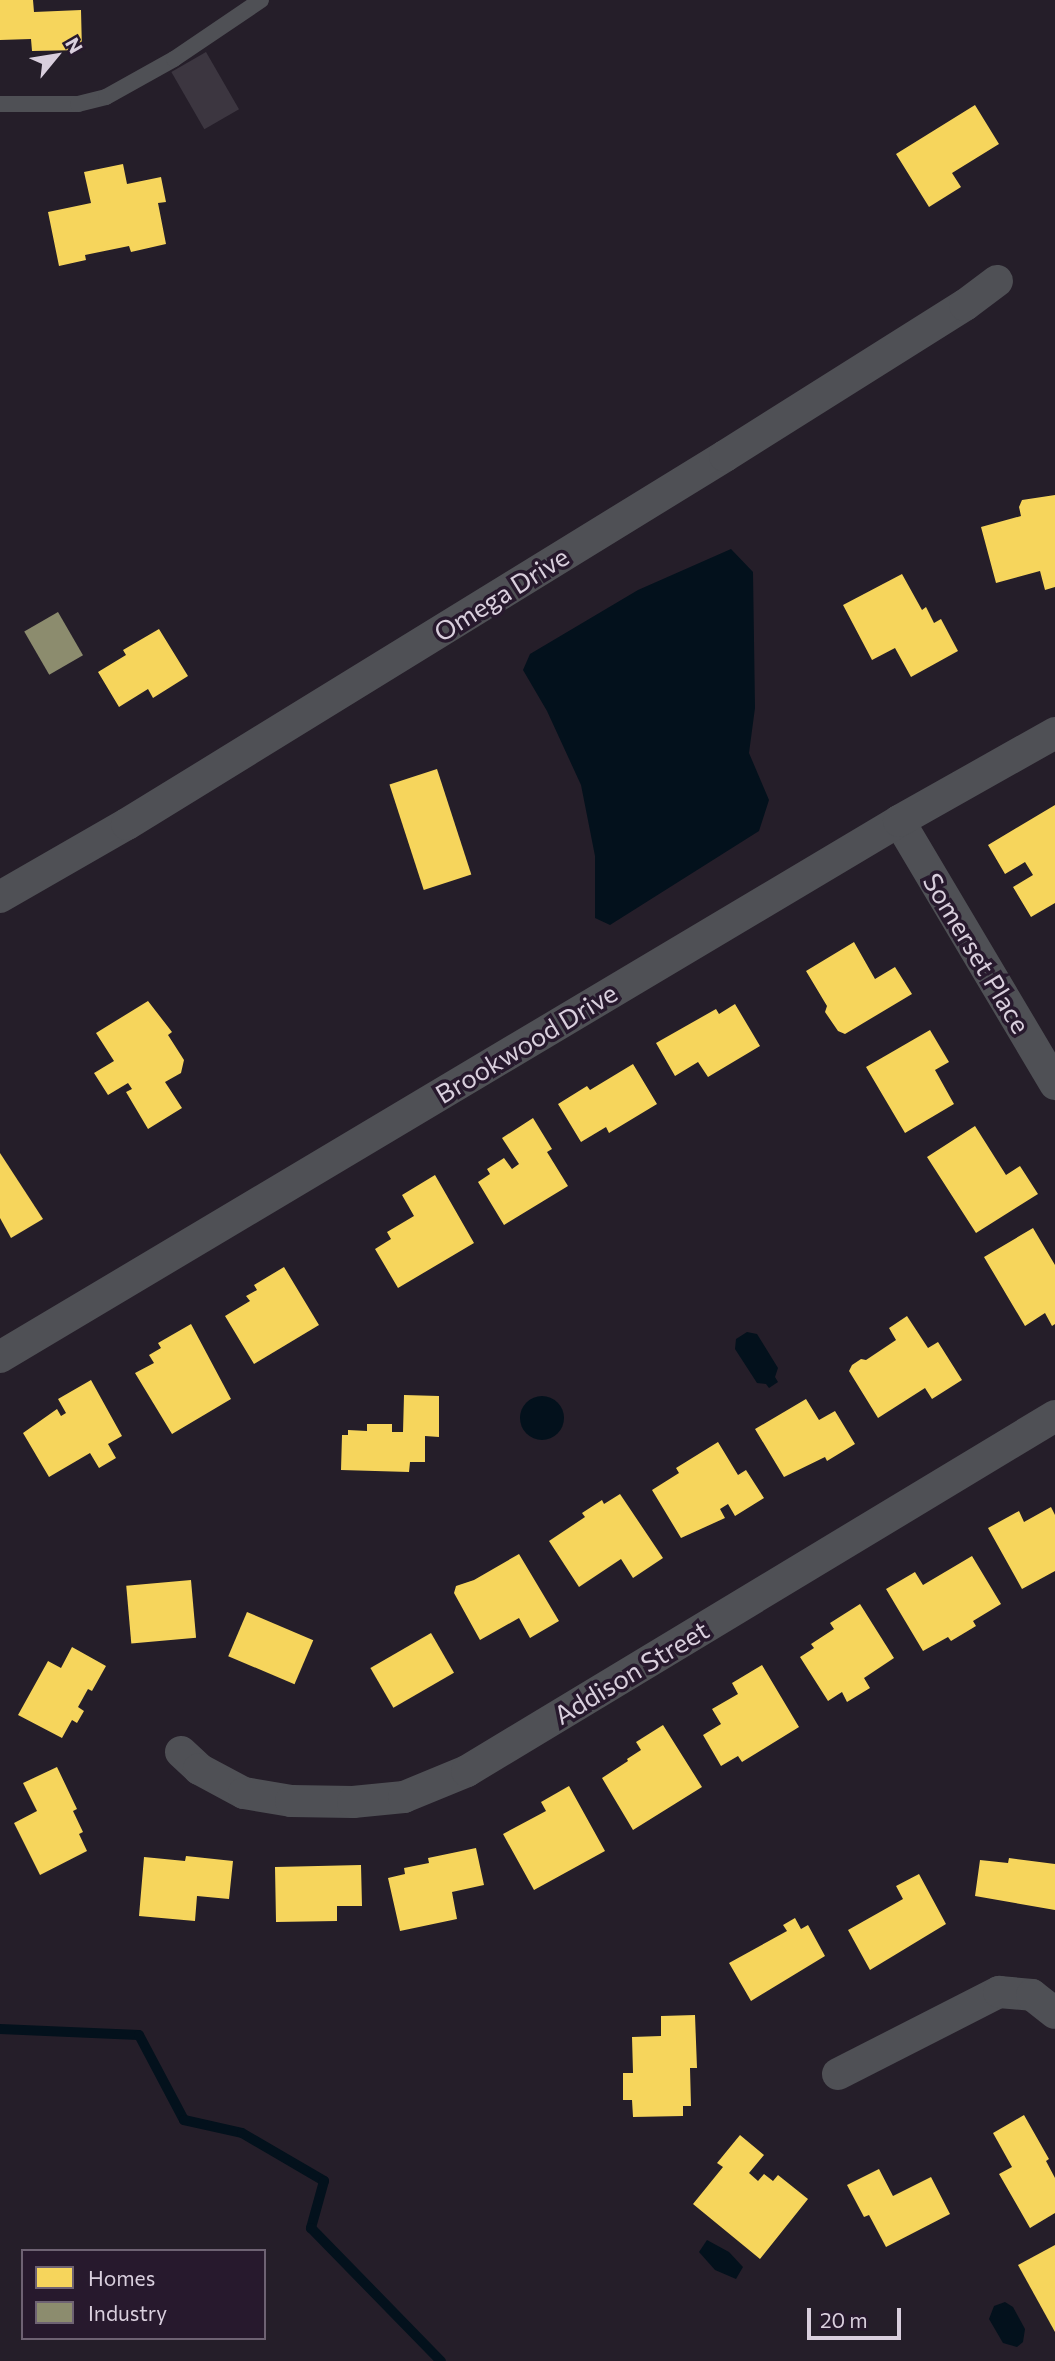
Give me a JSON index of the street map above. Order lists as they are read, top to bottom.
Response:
{
  "streets": {
    "street": [
      "Omega Drive",
      "Somerset Place",
      "Brookwood Drive",
      "Addison Street"
    ]
  },
  "crossings": [
    ["Somerset Place", "Brookwood Drive"]
  ],
  "legend": ["Homes", "Industry"],
  "scale_bar": "20 m",
  "north": "top right"
}
